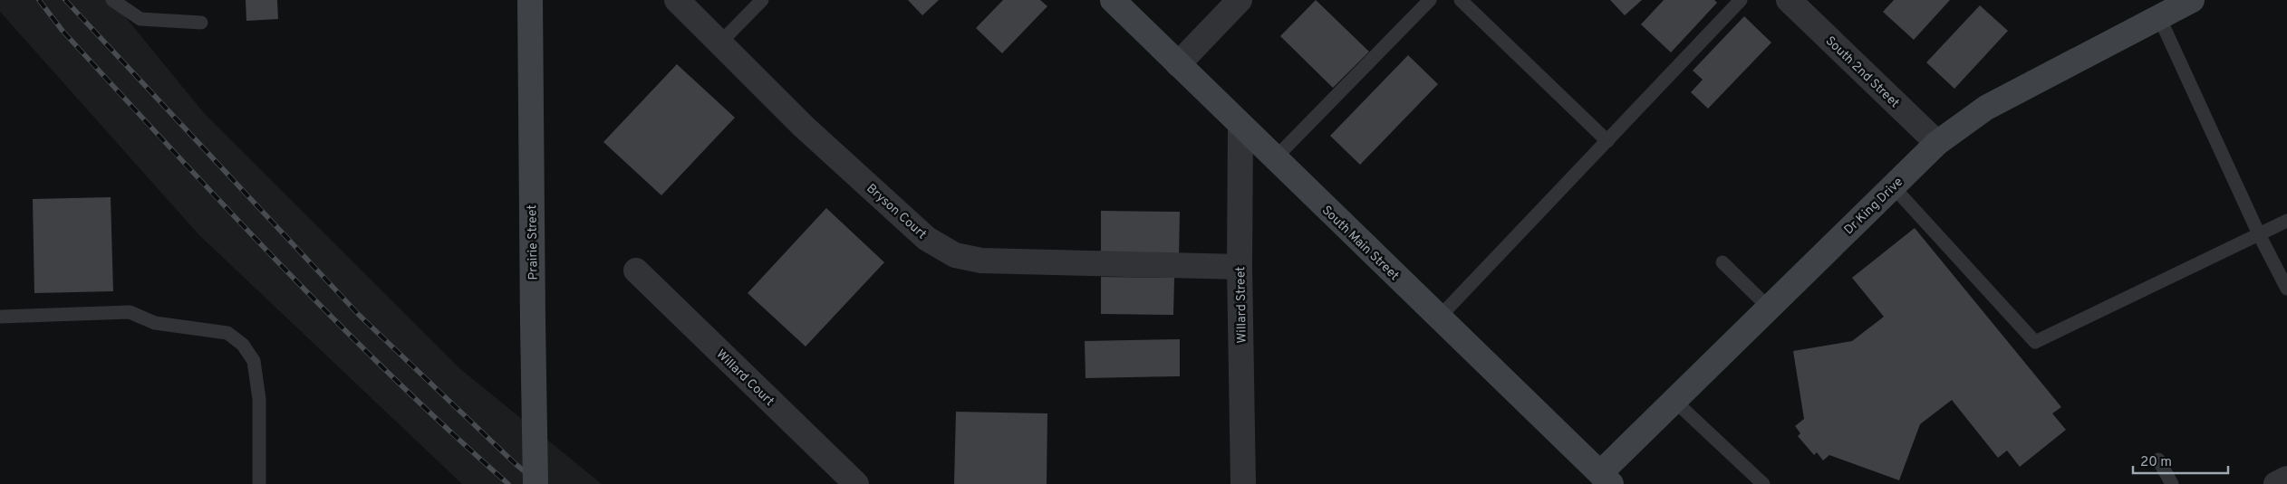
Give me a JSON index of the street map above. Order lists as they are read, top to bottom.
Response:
{
  "streets": {
    "street": [
      "South 2nd Street",
      "Dr King Drive",
      "Bryson Court",
      "Prairie Street",
      "South Main Street",
      "Willard Street",
      "Willard Court"
    ]
  },
  "crossings": [
    ["South 2nd Street", "Dr King Drive"],
    ["Dr King Drive", "South Main Street"],
    ["Bryson Court", "Willard Street"],
    ["South Main Street", "Willard Street"]
  ],
  "scale_bar": "20 m"
}
